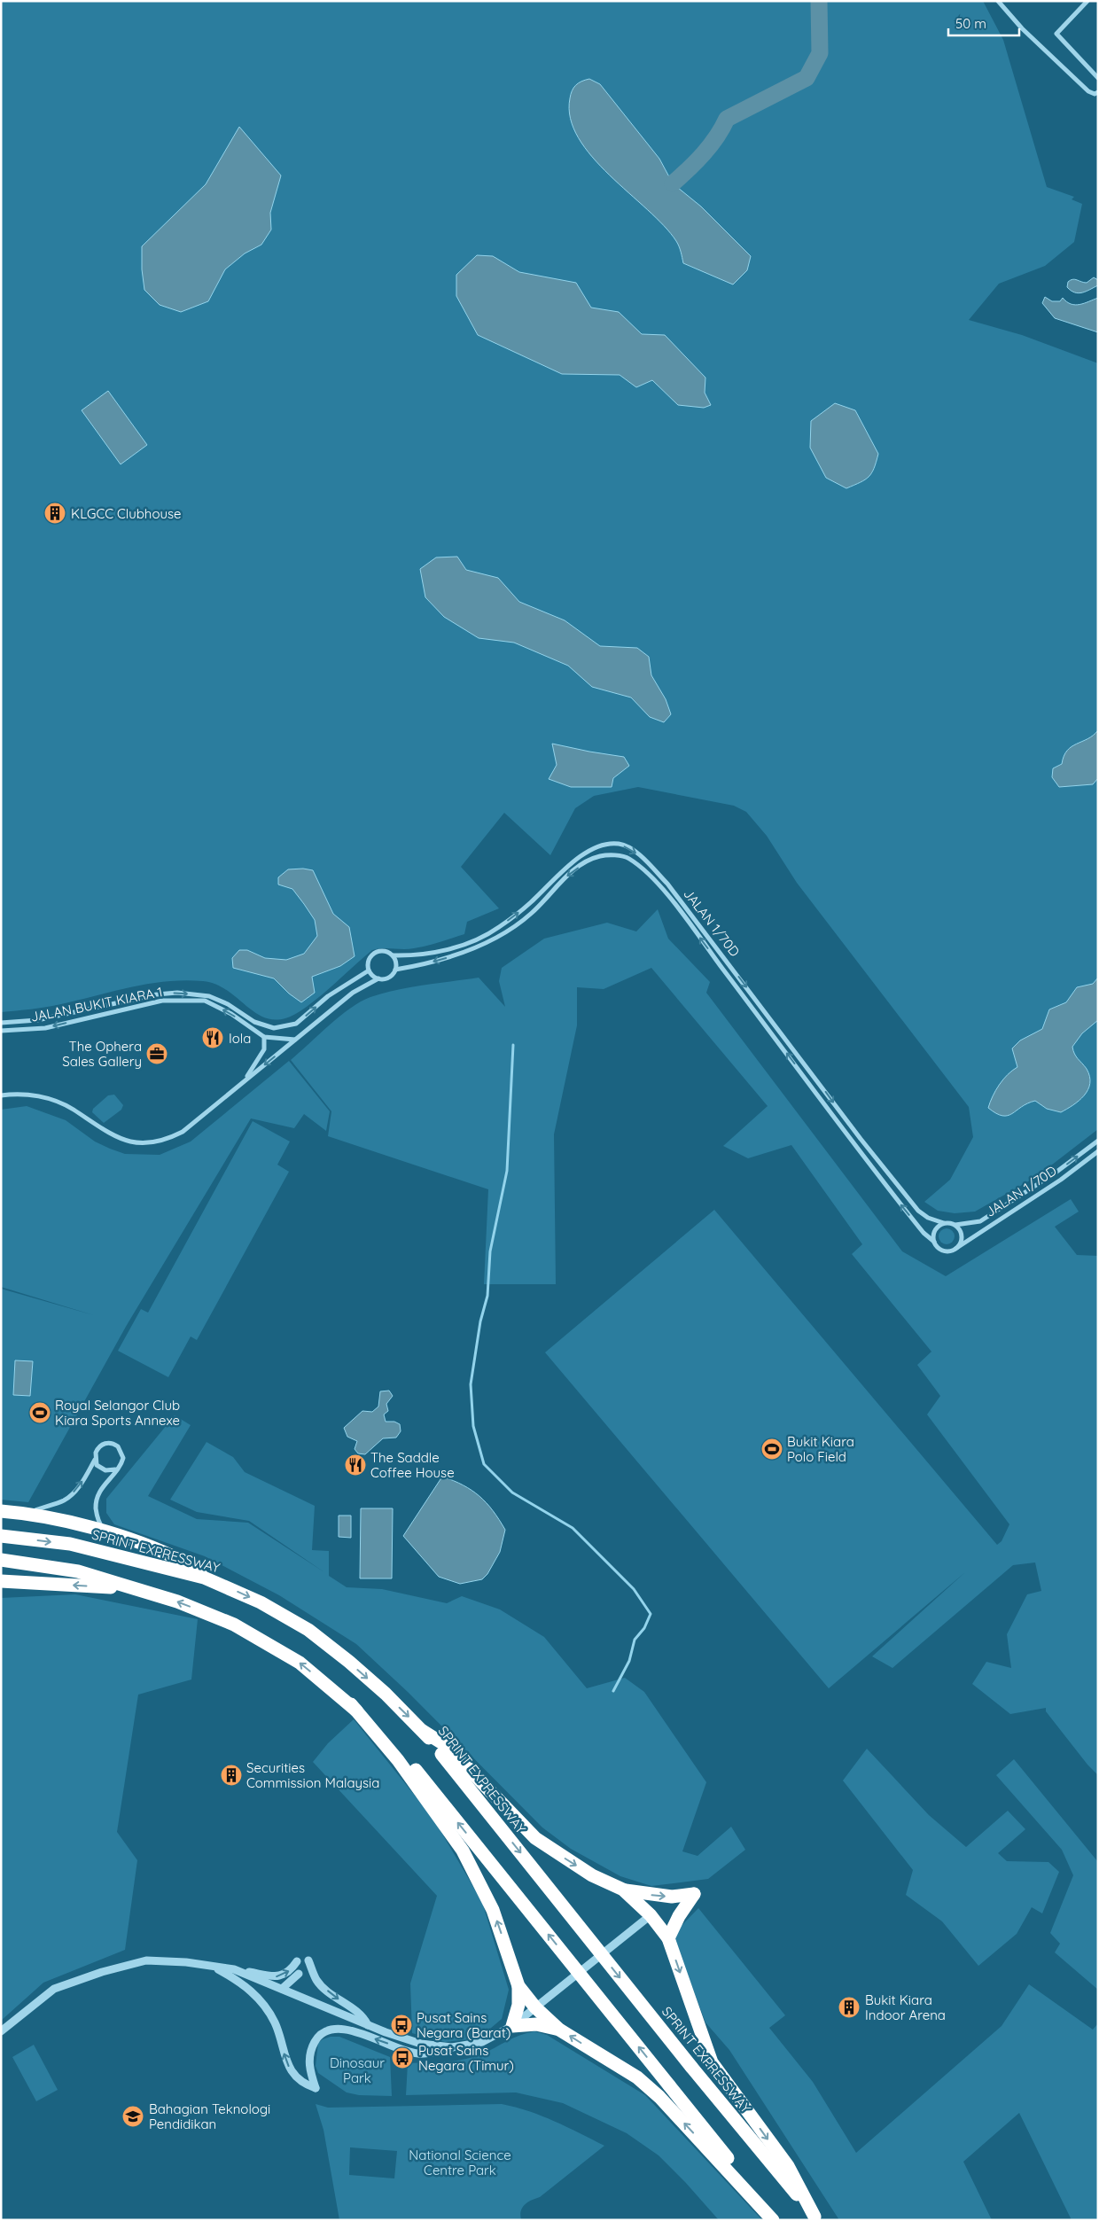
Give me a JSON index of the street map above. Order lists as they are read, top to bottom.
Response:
{
  "streets": {
    "highway": ["SPRINT EXPRESSWAY"],
    "street": ["JALAN 1/70D", "JALAN BUKIT KIARA 1"]
  },
  "crossings": [
    ["JALAN 1/70D", "JALAN BUKIT KIARA 1"]
  ],
  "parks": ["Dinosaur Park", "National Science Centre Park"],
  "places": {
    "building": ["KLGCC Clubhouse", "Securities Commission Malaysia", "Bukit Kiara Indoor Arena"],
    "restaurant": ["Iola", "The Saddle Coffee House"],
    "office": ["The Ophera Sales Gallery"],
    "sports": ["Royal Selangor Club Kiara Sports Annexe", "Bukit Kiara Polo Field"],
    "bus stop": ["Pusat Sains Negara (Barat)", "Pusat Sains Negara (Timur)"],
    "school or university": ["Bahagian Teknologi Pendidikan"]
  },
  "scale_bar": "50 m"
}
